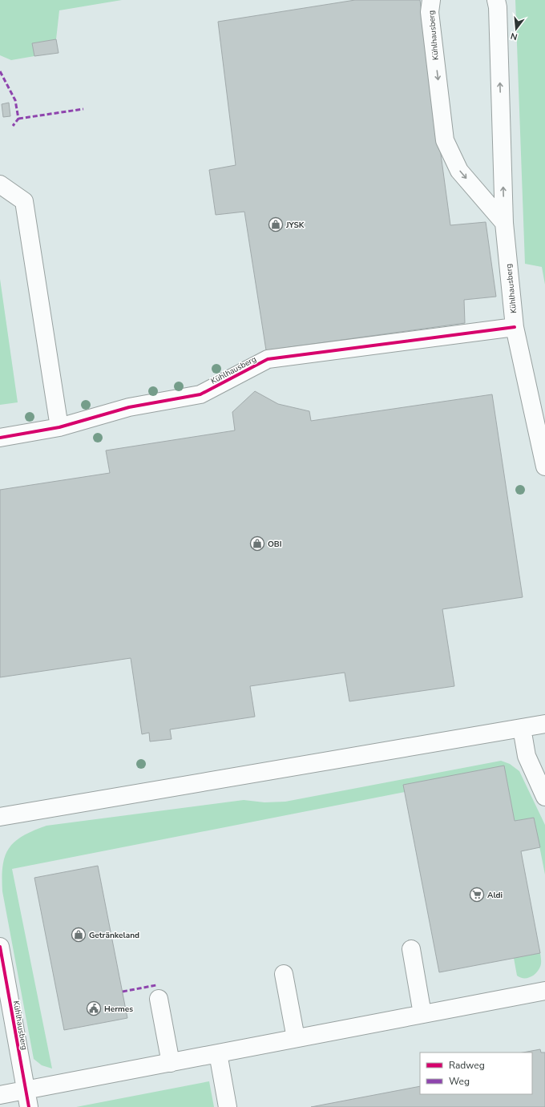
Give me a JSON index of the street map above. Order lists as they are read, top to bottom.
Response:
{
  "streets": {
    "street": ["Kühlhausberg"]
  },
  "places": {
    "shop": ["JYSK", "OBI", "Getränkeland"],
    "supermarket": ["Aldi"],
    "public building": ["Hermes"]
  },
  "legend": ["Radweg", "Weg"],
  "north": "bottom"
}
